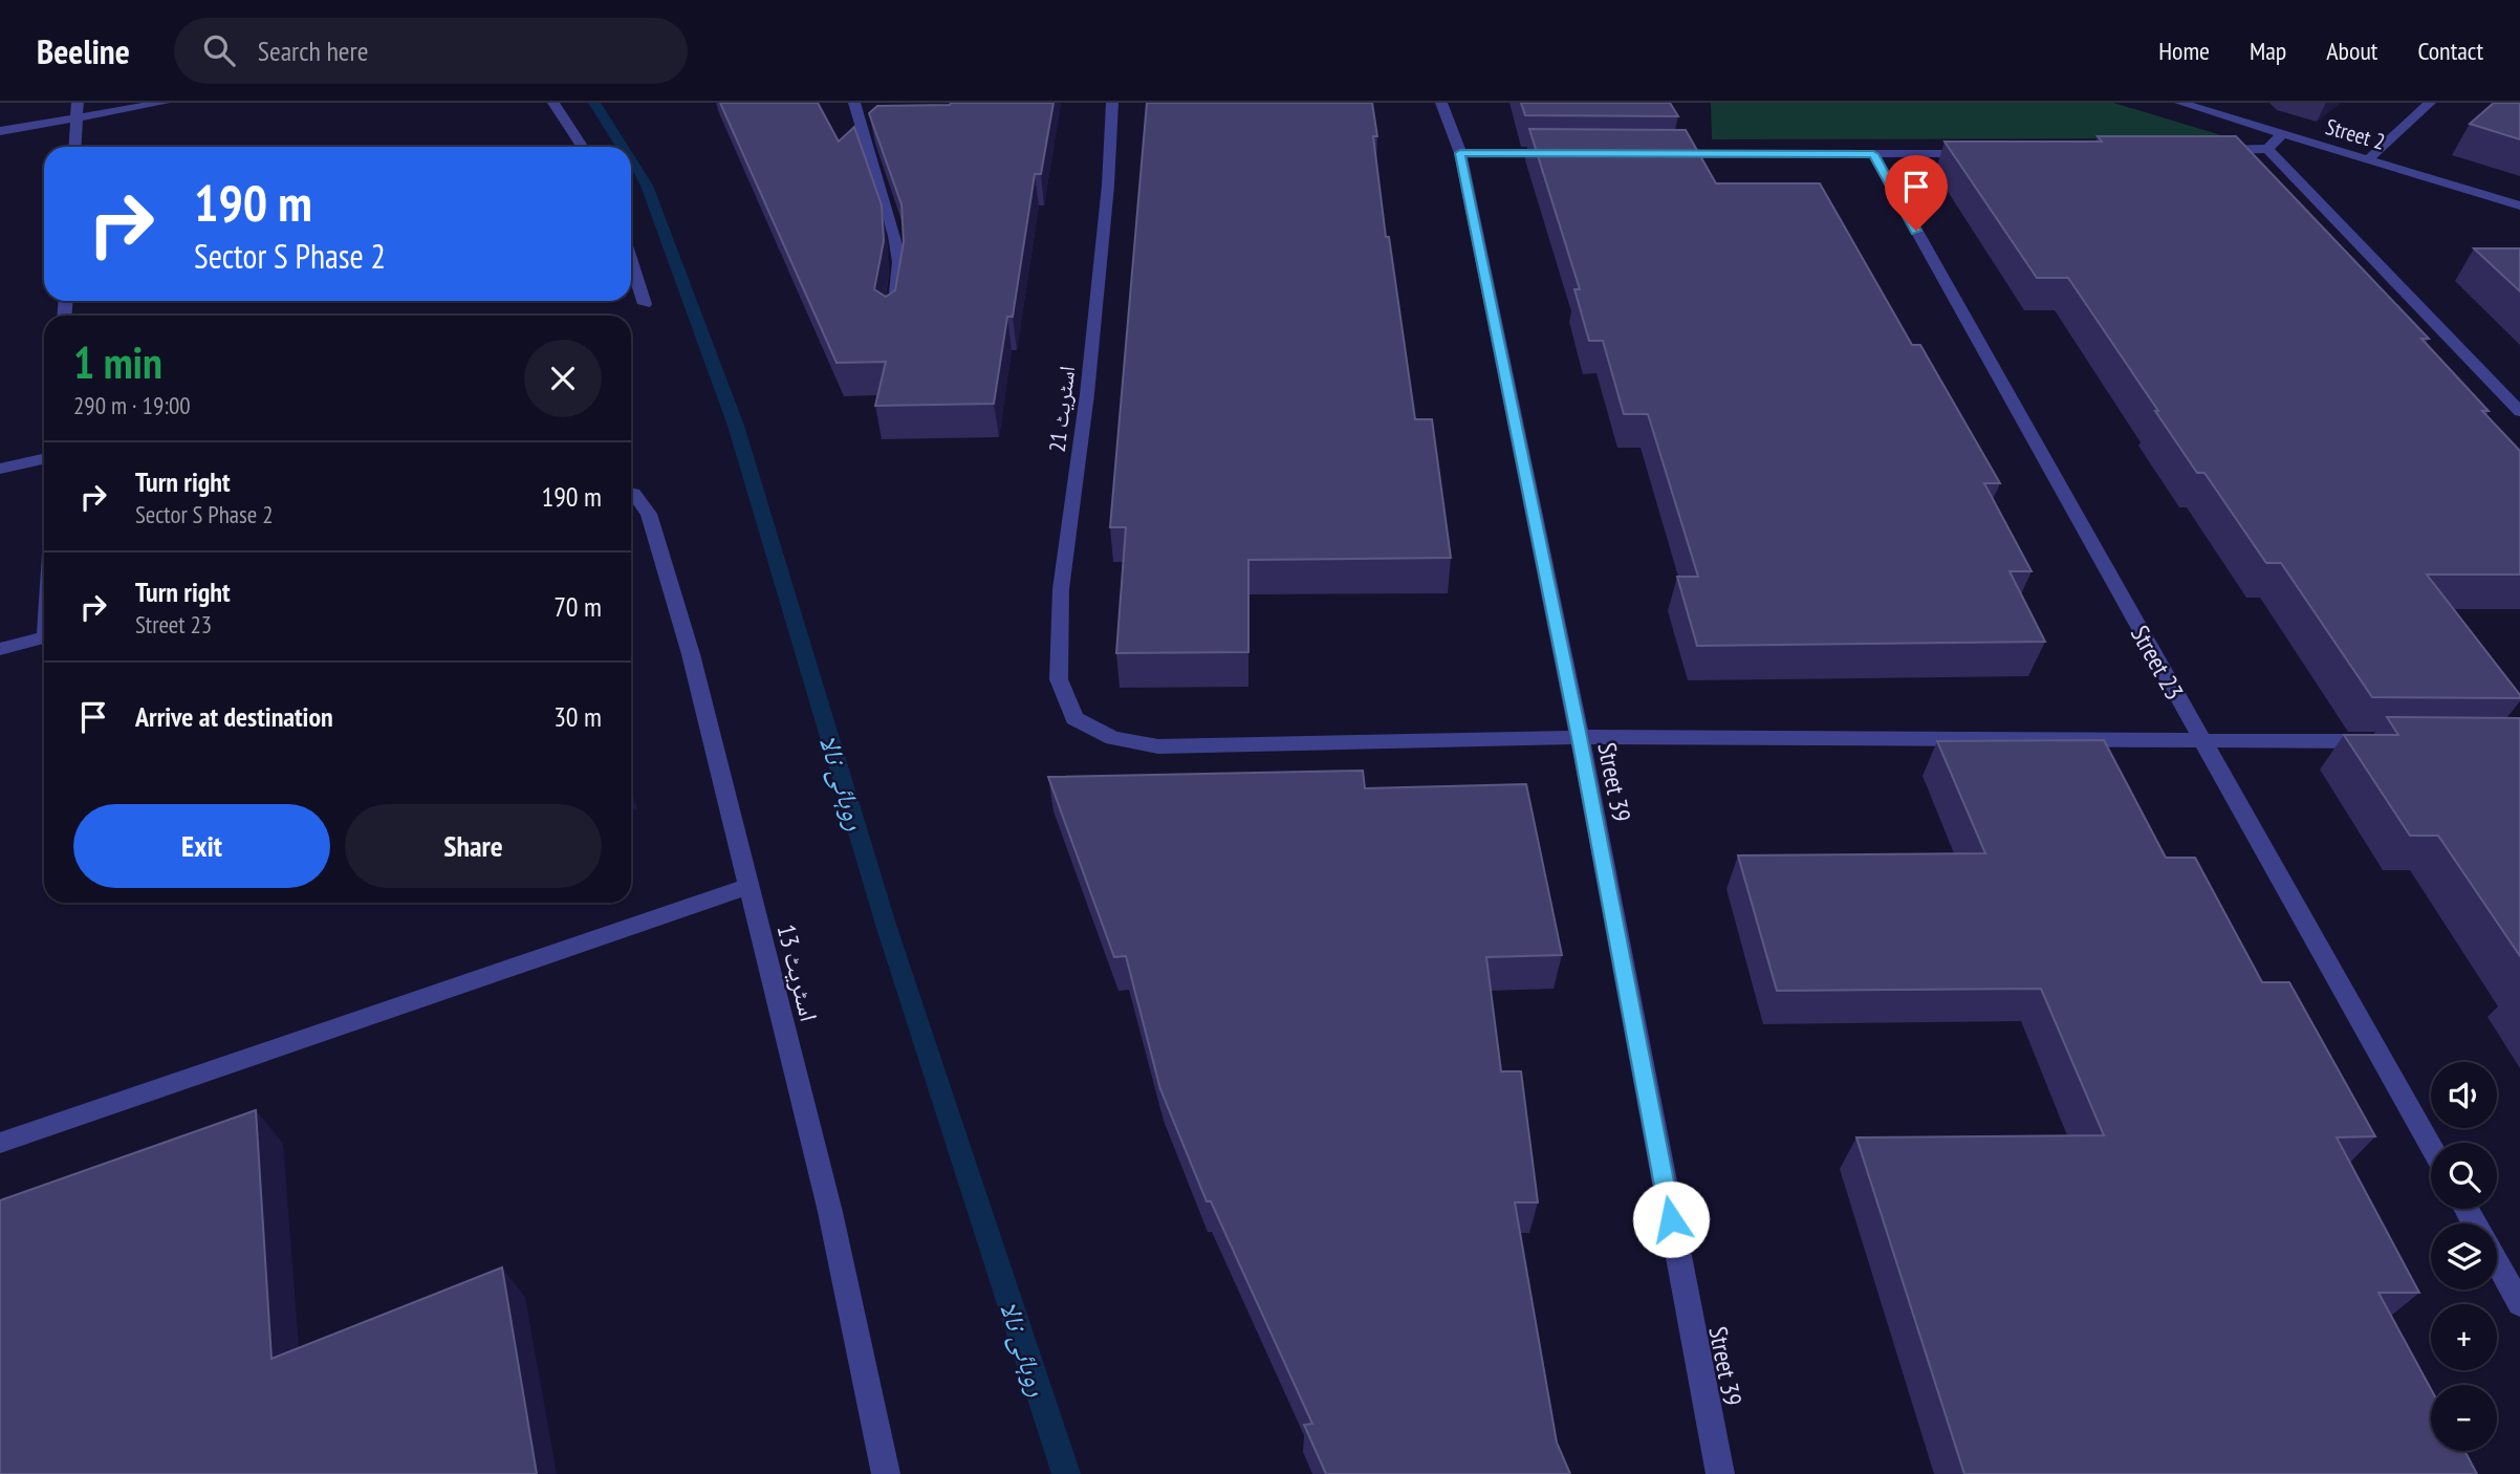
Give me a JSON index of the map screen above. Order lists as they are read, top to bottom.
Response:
{
  "streets": {
    "street": [
      "Street 2",
      "اسٹریٹ 21",
      "Street 23",
      "Street 39",
      "اسٹریٹ 13"
    ]
  },
  "crossings": [
    ["اسٹریٹ 21", "Street 39"]
  ],
  "water": ["روہائی نالا"],
  "page": {
    "header": "Beeline",
    "search": "Search here",
    "nav": [
      "Home",
      "Map",
      "About",
      "Contact"
    ],
    "turn": ["190 m", "Sector S Phase 2"],
    "heading": ["1 min", "290 m · 19:00"],
    "list": [
      {
        "name": "Turn right",
        "note": "Sector S Phase 2",
        "value": "190 m"
      },
      {
        "name": "Turn right",
        "note": "Street 23",
        "value": "70 m"
      },
      {
        "name": "Arrive at destination",
        "value": "30 m"
      }
    ],
    "buttons": ["Exit", "Share"],
    "map_buttons": ["+", "−"]
  }
}
